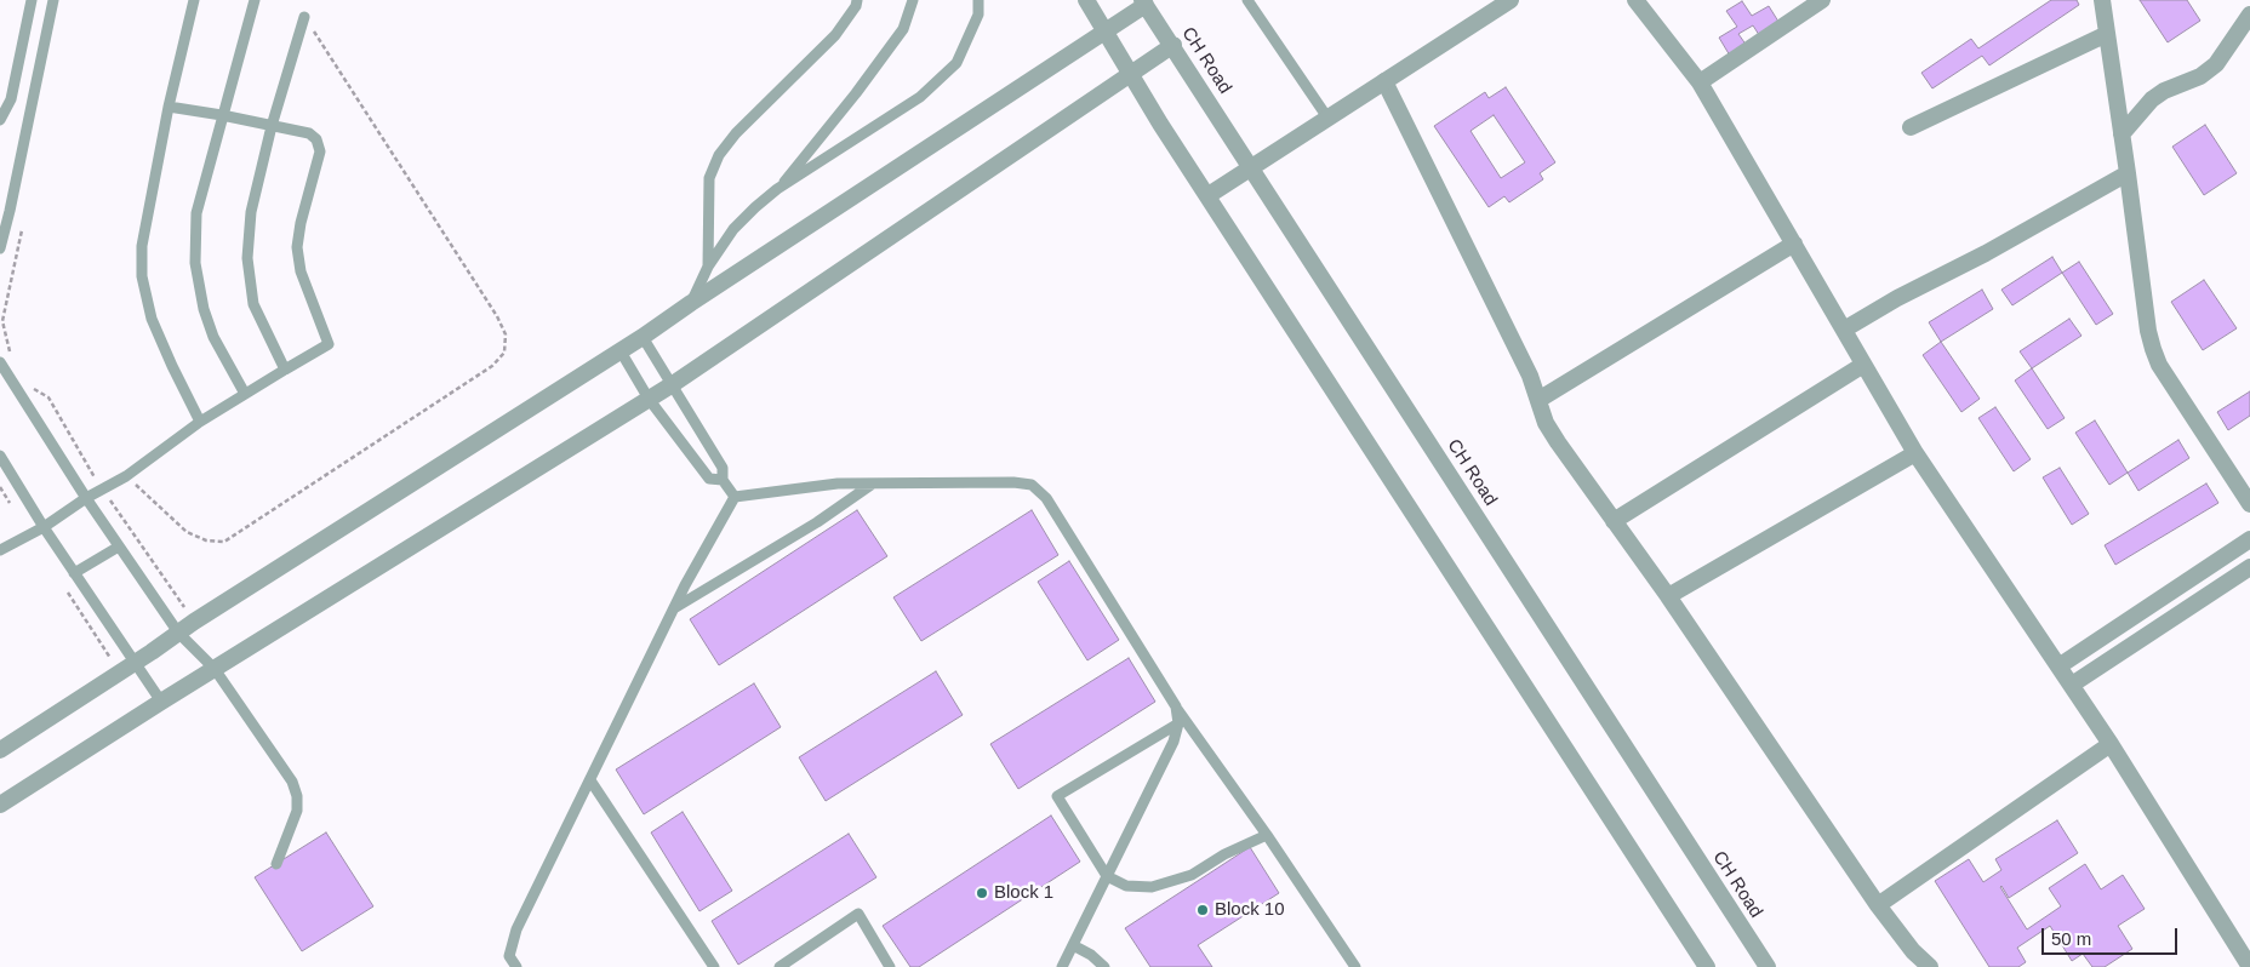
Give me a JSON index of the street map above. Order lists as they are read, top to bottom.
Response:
{
  "streets": {
    "street": ["CH Road"]
  },
  "places": ["Block 1", "Block 10"],
  "scale_bar": "50 m"
}
